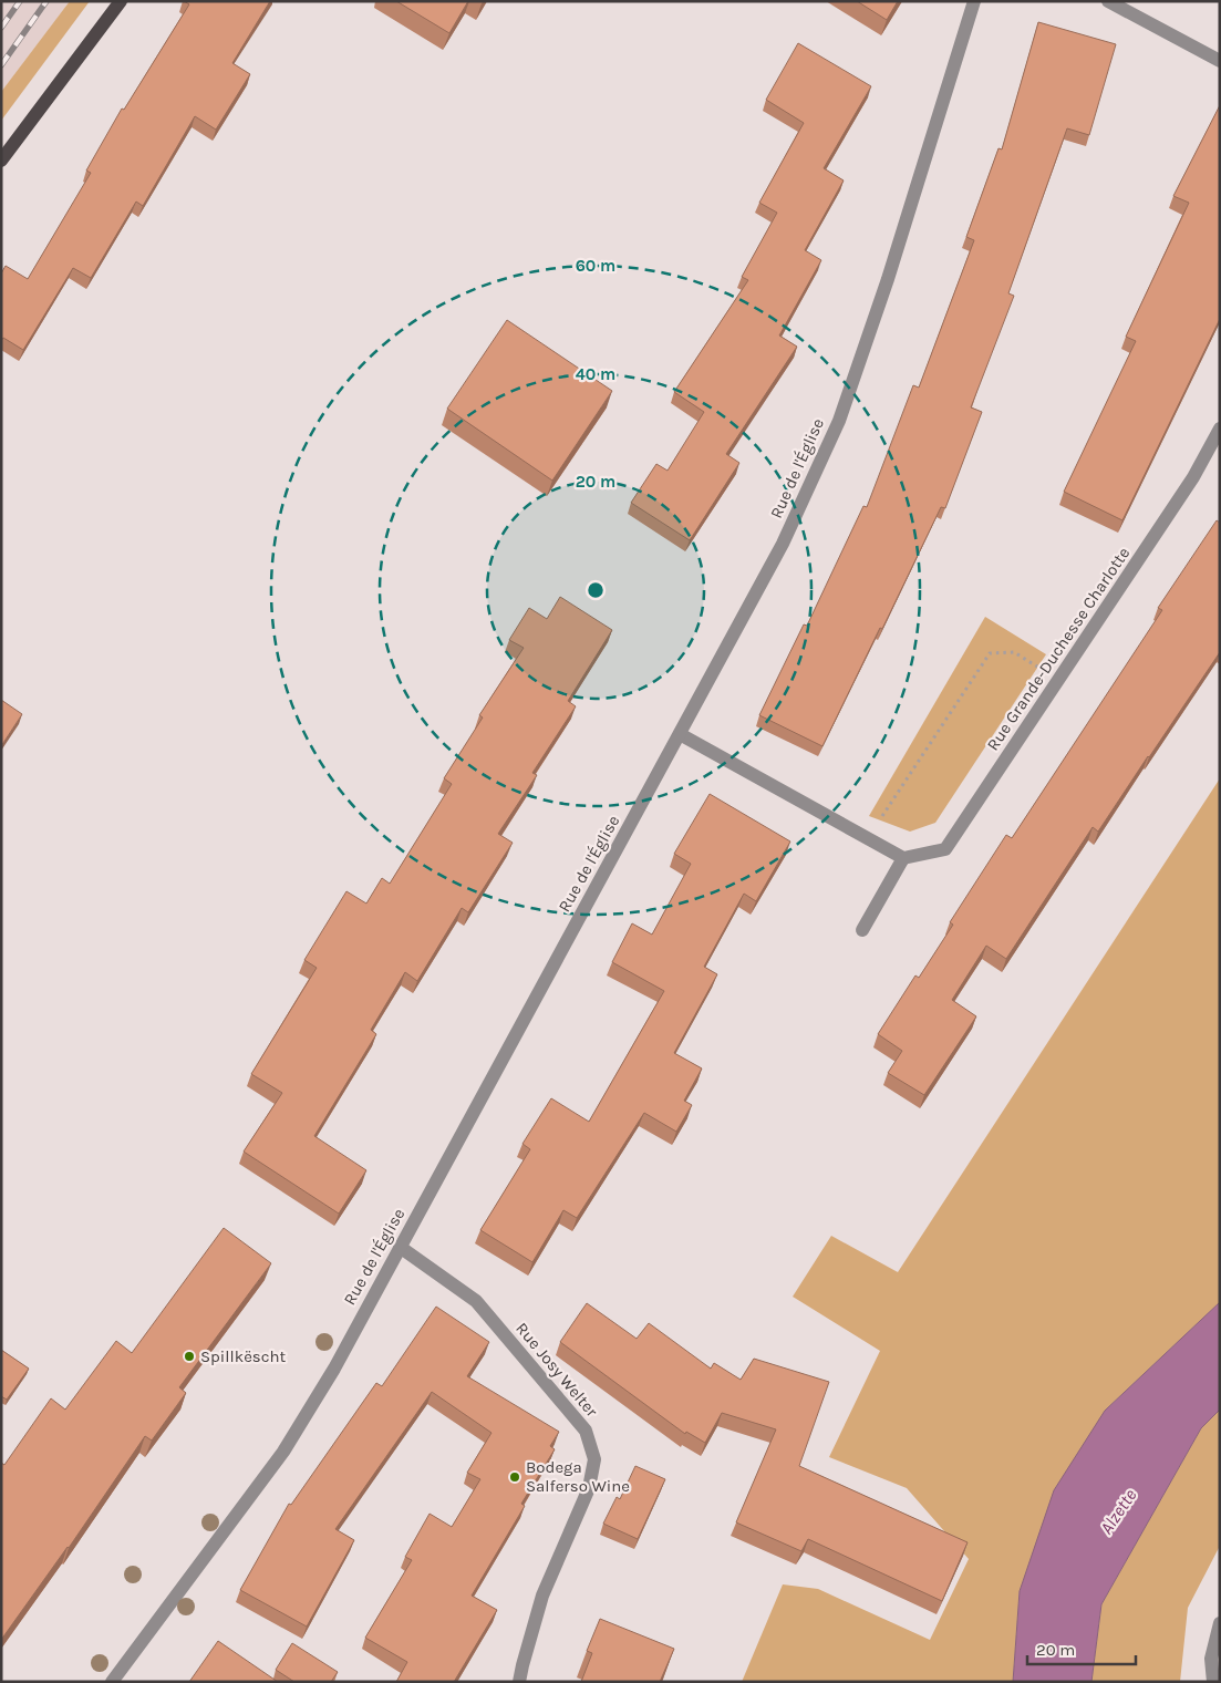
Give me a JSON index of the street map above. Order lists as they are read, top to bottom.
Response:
{
  "streets": {
    "street": ["Rue de l'Église", "Rue Grande-Duchesse Charlotte", "Rue Josy Welter"]
  },
  "crossings": [
    ["Rue de l'Église", "Rue Josy Welter"]
  ],
  "water": ["Alzette"],
  "places": ["Spillkëscht", "Bodega Salferso Wine"],
  "scale_bar": "20 m",
  "rings": ["60 m", "40 m", "20 m"]
}
